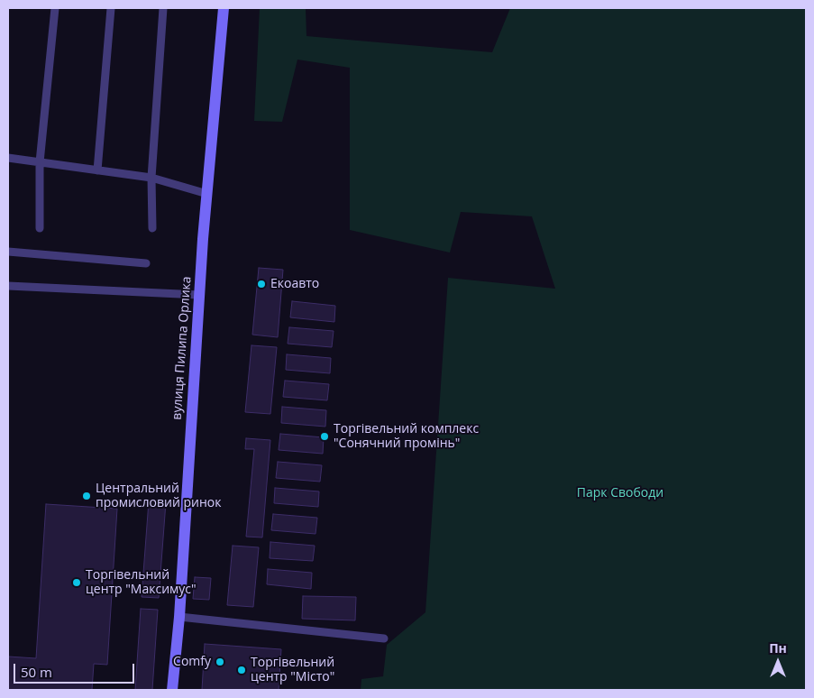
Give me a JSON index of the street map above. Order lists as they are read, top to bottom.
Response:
{
  "streets": {
    "main road": ["вулиця Пилипа Орлика"]
  },
  "parks": ["Парк Свободи"],
  "places": [
    "Екоавто",
    "Торгівельний комплекс \"Сонячний промінь\"",
    "Центральний промисловий ринок",
    "Торгівельний центр \"Максимус\"",
    "Comfy",
    "Торгівельний центр \"Місто\""
  ],
  "scale_bar": "50 m",
  "north": "top"
}
